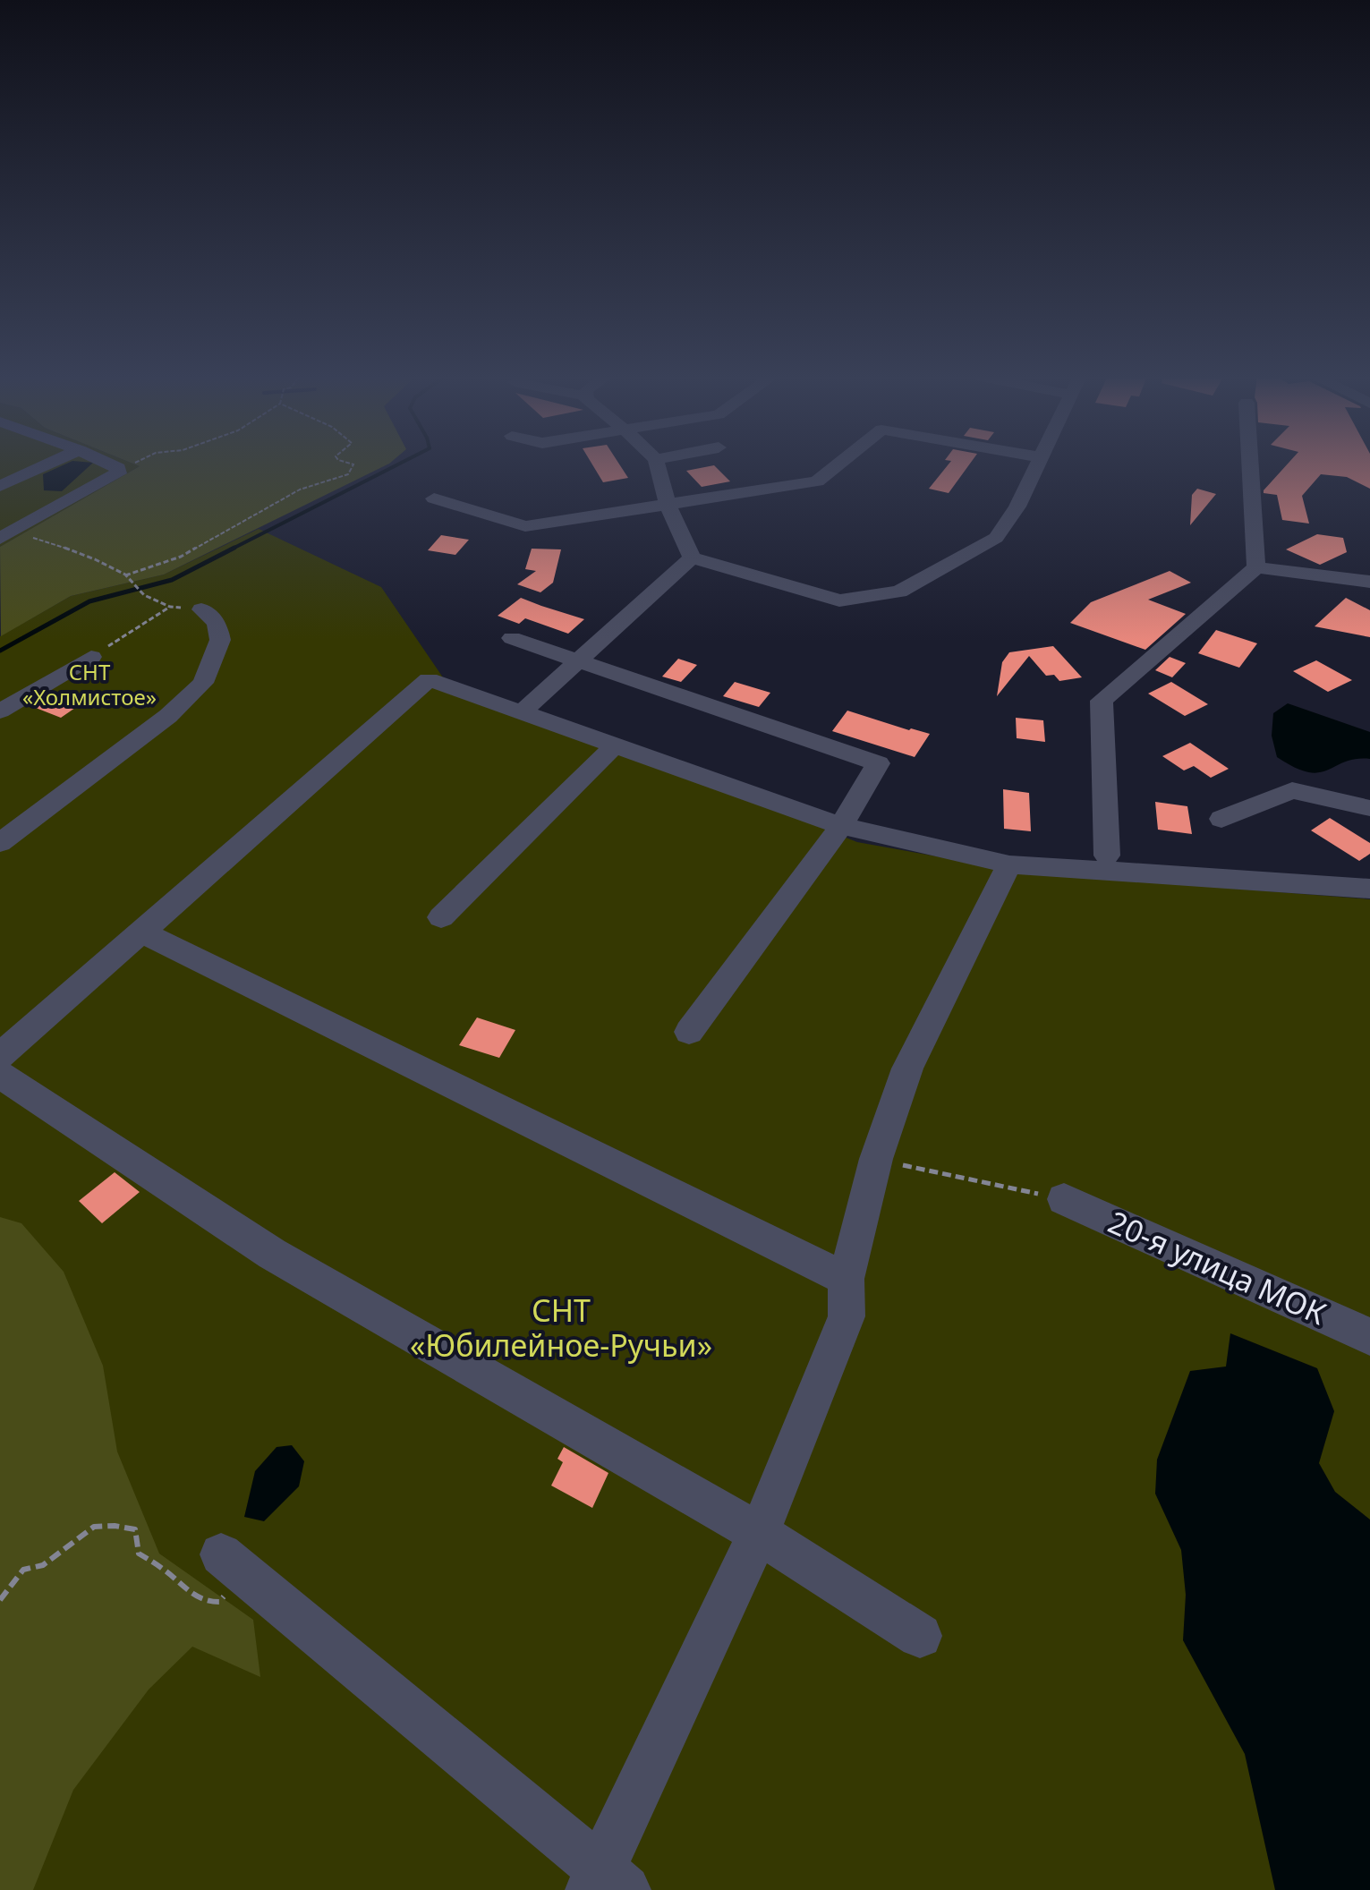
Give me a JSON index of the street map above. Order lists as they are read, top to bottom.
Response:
{
  "streets": {
    "street": ["20-я улица МОК"]
  },
  "parks": ["СНТ «Холмистое»", "СНТ «Юбилейное-Ручьи»"]
}
